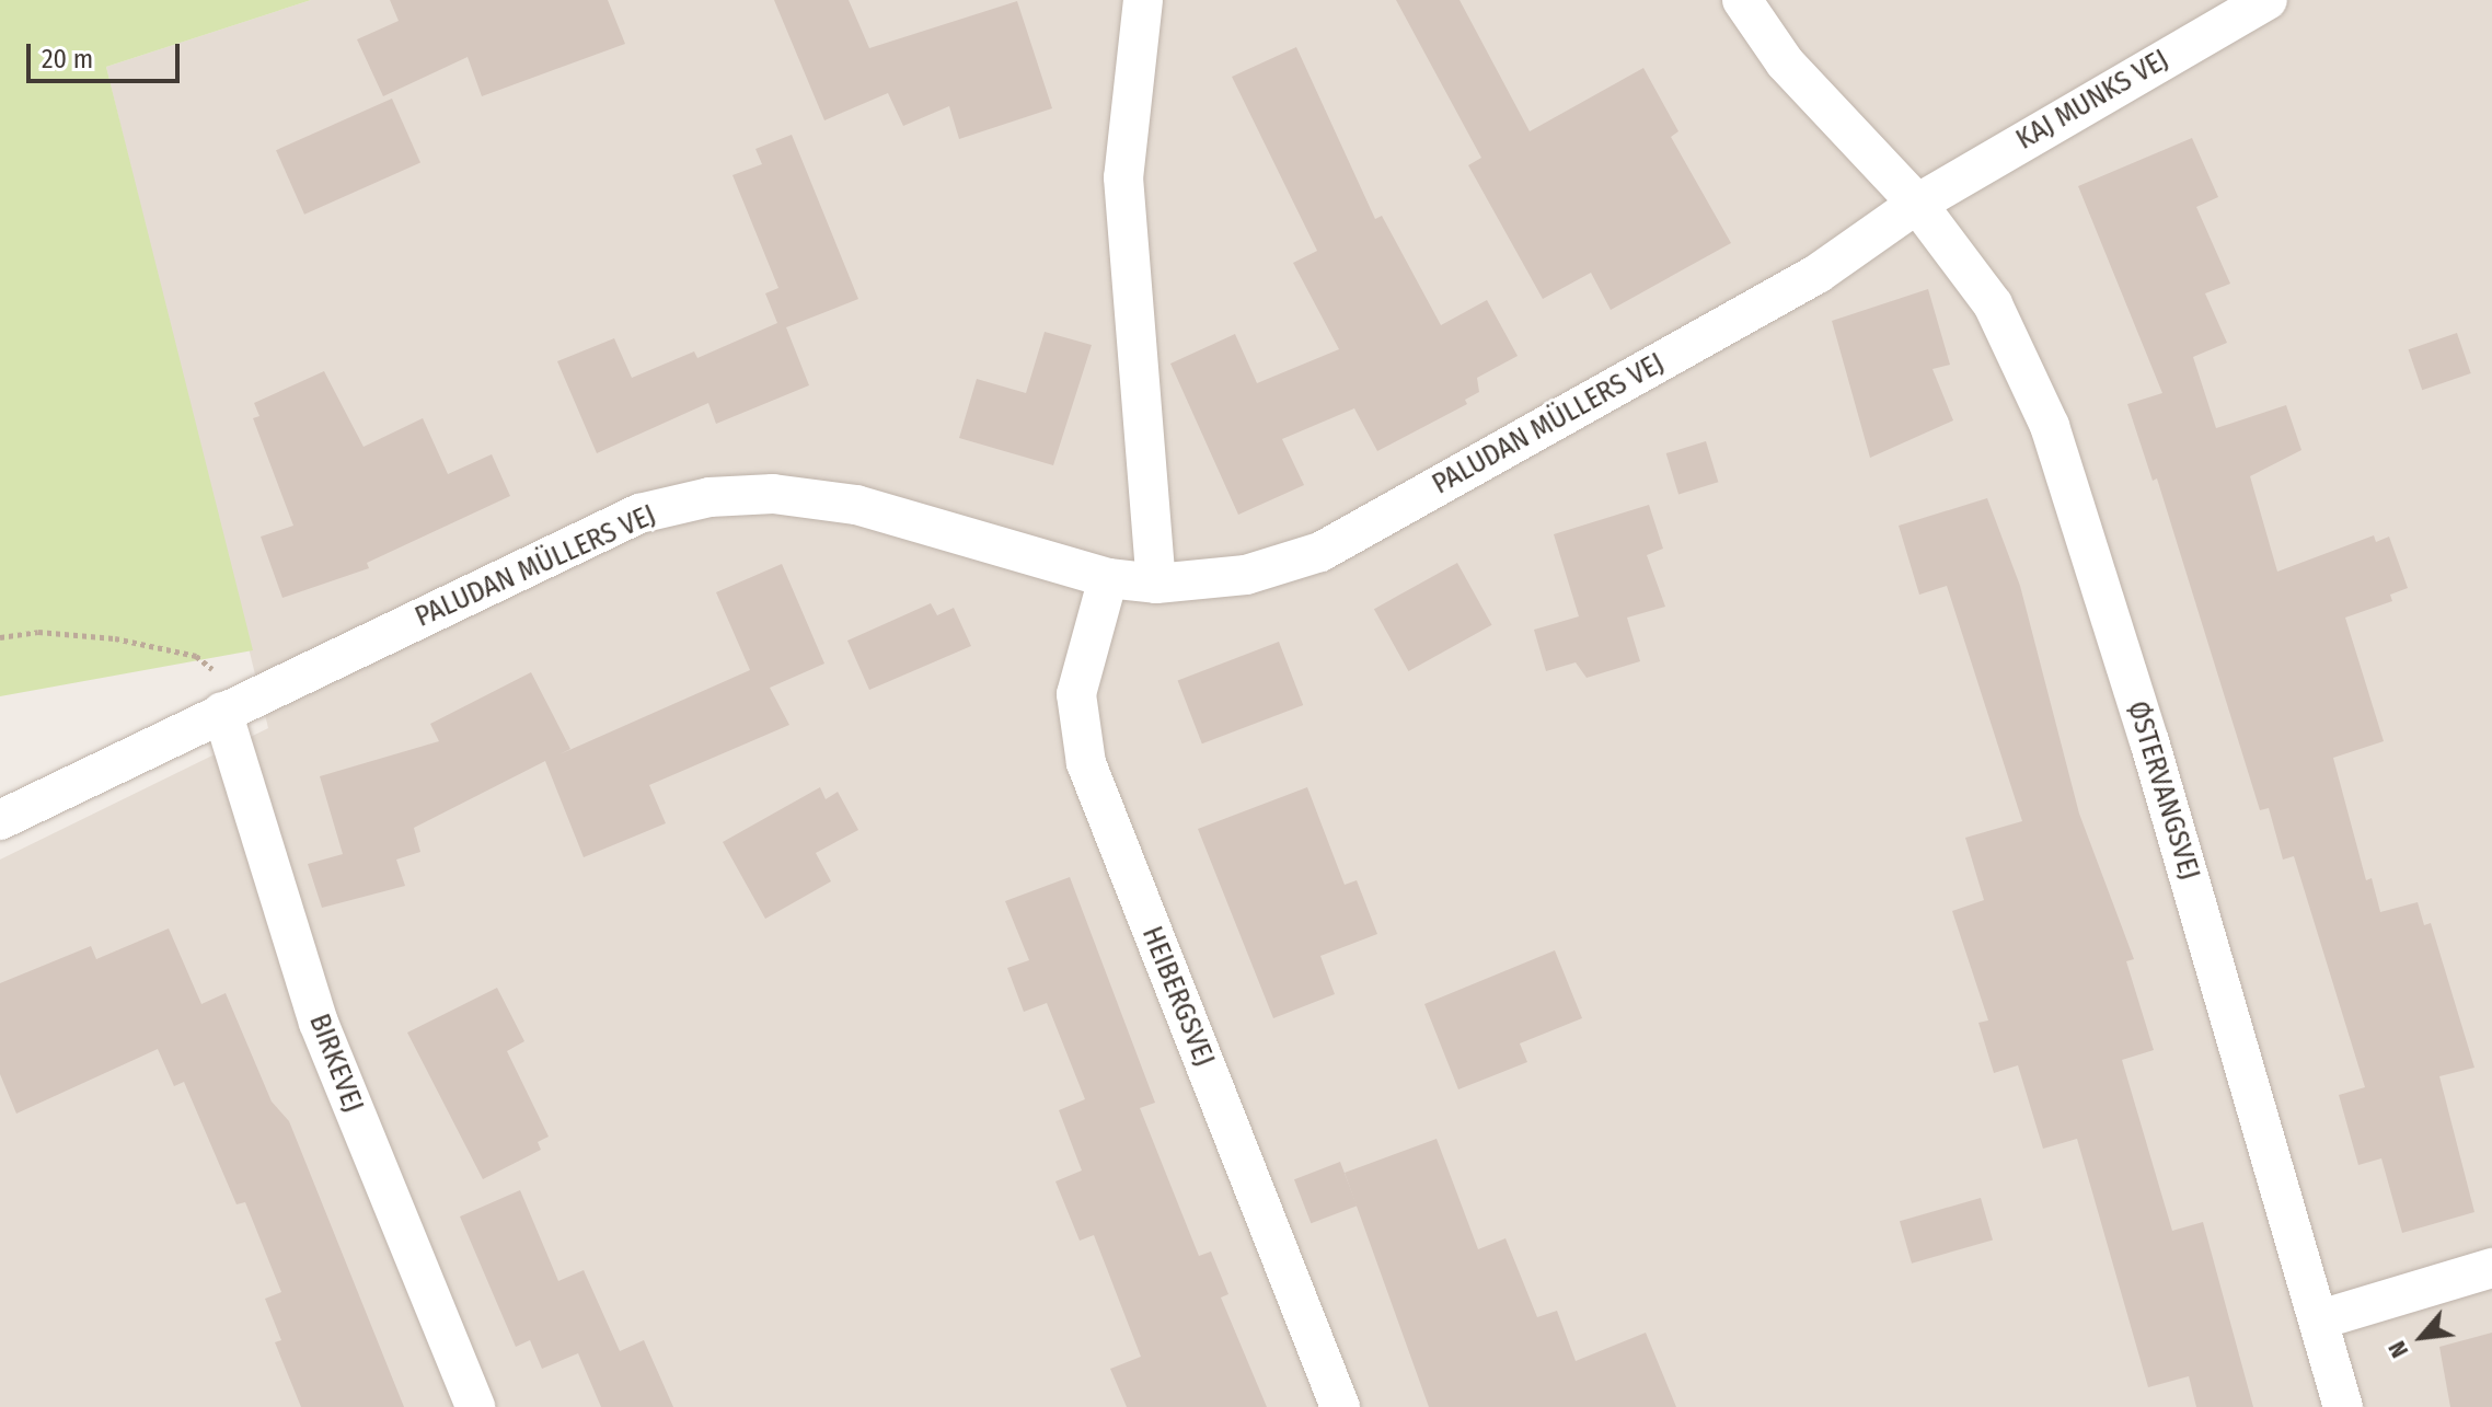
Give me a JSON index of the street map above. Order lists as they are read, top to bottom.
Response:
{
  "streets": {
    "street": [
      "KAJ MUNKS VEJ",
      "PALUDAN MÜLLERS VEJ",
      "ØSTERVANGSVEJ",
      "HEIBERGSVEJ",
      "BIRKEVEJ"
    ]
  },
  "crossings": [
    ["KAJ MUNKS VEJ", "PALUDAN MÜLLERS VEJ"],
    ["KAJ MUNKS VEJ", "ØSTERVANGSVEJ"],
    ["PALUDAN MÜLLERS VEJ", "ØSTERVANGSVEJ"],
    ["PALUDAN MÜLLERS VEJ", "HEIBERGSVEJ"],
    ["PALUDAN MÜLLERS VEJ", "BIRKEVEJ"]
  ],
  "scale_bar": "20 m",
  "north": "bottom left"
}
